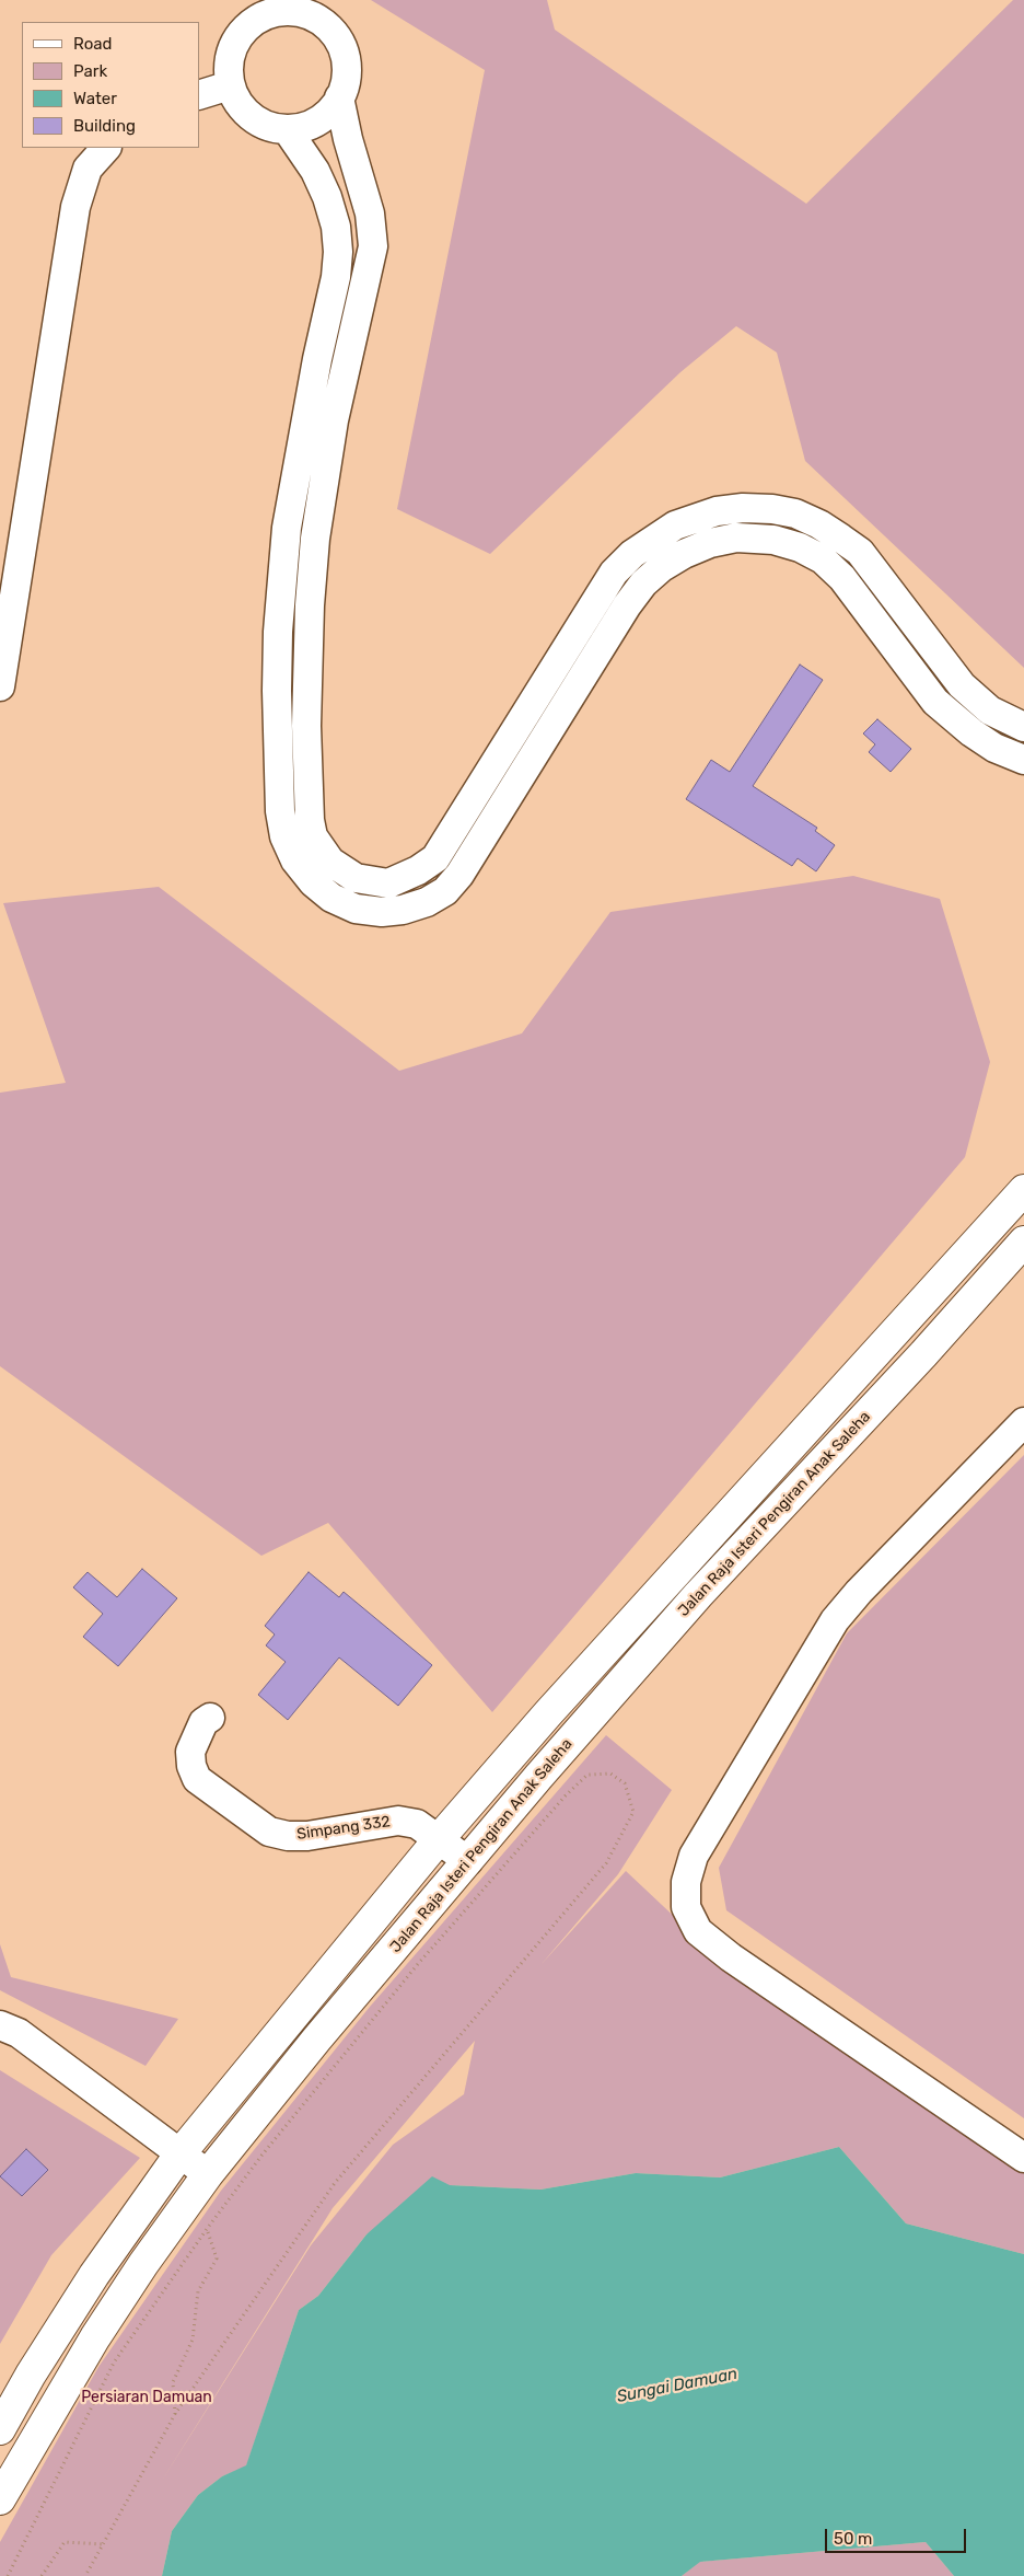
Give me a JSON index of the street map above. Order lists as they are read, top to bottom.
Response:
{
  "streets": {
    "main road": ["Jalan Raja Isteri Pengiran Anak Saleha"],
    "street": ["Simpang 332"]
  },
  "crossings": [
    ["Jalan Raja Isteri Pengiran Anak Saleha", "Simpang 332"]
  ],
  "water": ["Sungai Damuan"],
  "parks": ["Persiaran Damuan"],
  "legend": [
    "Road",
    "Park",
    "Water",
    "Building"
  ],
  "scale_bar": "50 m"
}
